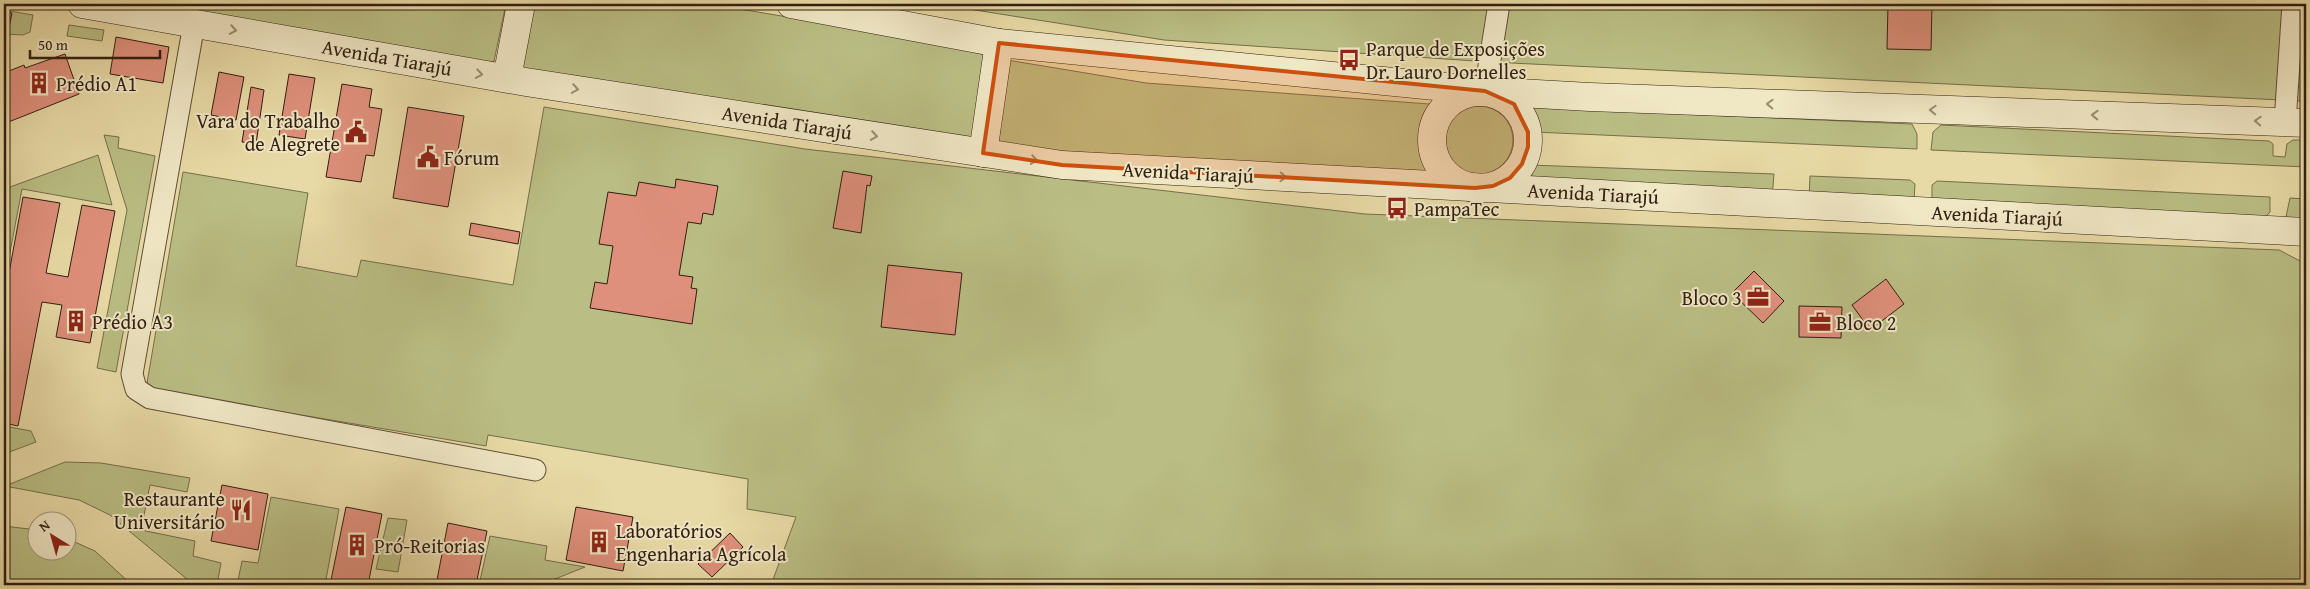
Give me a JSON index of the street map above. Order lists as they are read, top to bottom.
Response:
{
  "streets": {
    "main road": ["Avenida Tiarajú"]
  },
  "places": {
    "bus stop": ["Parque de Exposições Dr. Lauro Dornelles", "PampaTec"],
    "building": [
      "Prédio A1",
      "Prédio A3",
      "Laboratórios Engenharia Agrícola",
      "Pró-Reitorias"
    ],
    "public building": ["Vara do Trabalho de Alegrete", "Fórum"],
    "office": ["Bloco 3", "Bloco 2"],
    "restaurant": ["Restaurante Universitário"]
  },
  "scale_bar": "50 m",
  "north": "top left"
}
